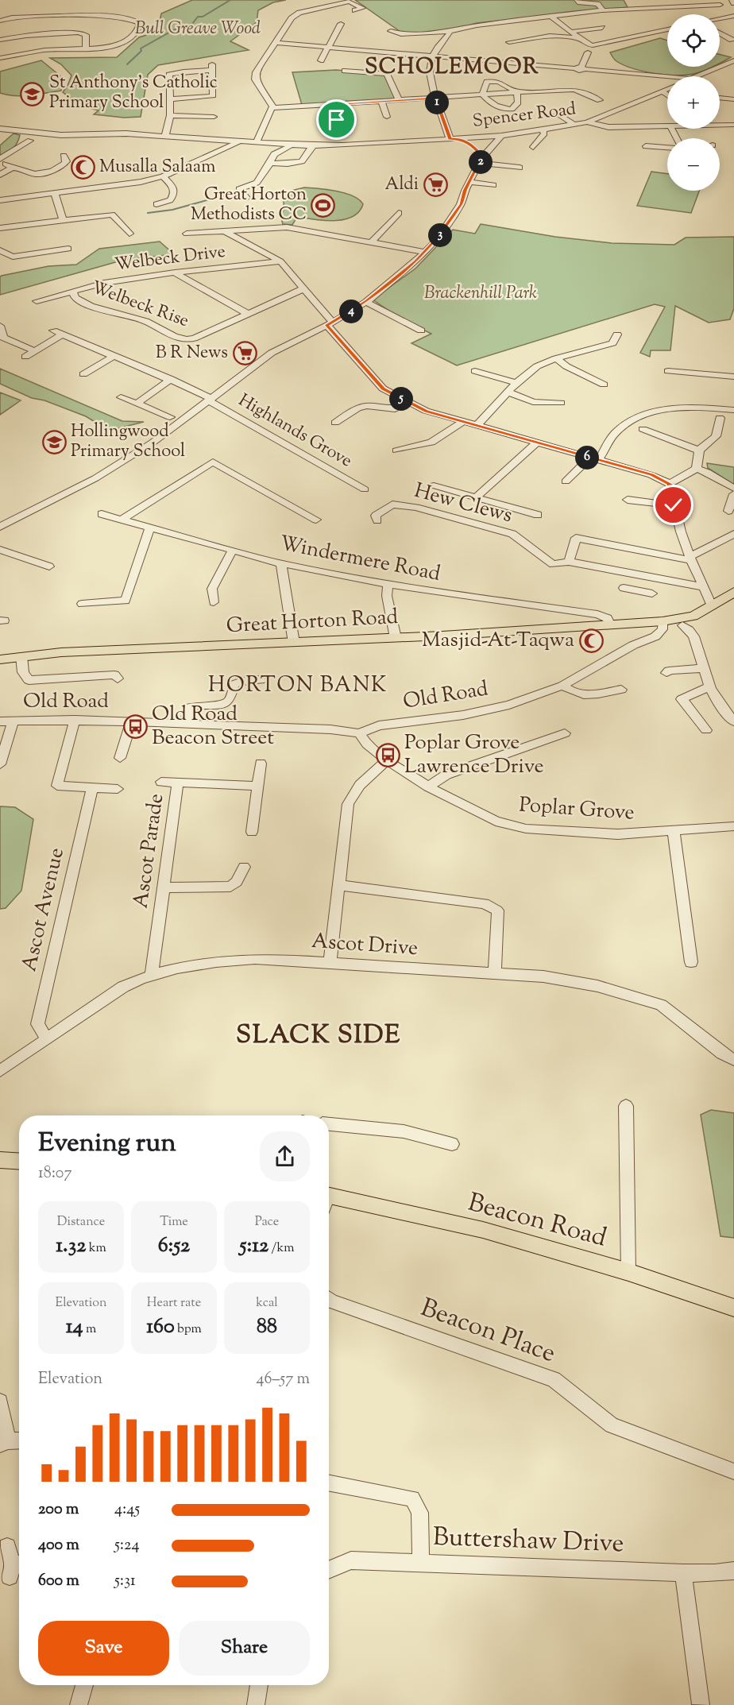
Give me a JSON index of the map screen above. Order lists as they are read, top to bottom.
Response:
{
  "streets": {
    "main road": ["Great Horton Road", "Beacon Road"],
    "street": [
      "Spencer Road",
      "Welbeck Drive",
      "Welbeck Rise",
      "Highlands Grove",
      "Hew Clews",
      "Windermere Road",
      "Old Road",
      "Poplar Grove",
      "Ascot Parade",
      "Ascot Avenue",
      "Ascot Drive",
      "Beacon Place",
      "Buttershaw Drive"
    ]
  },
  "crossings": [
    ["Welbeck Drive", "Welbeck Rise"],
    ["Windermere Road", "Great Horton Road"],
    ["Great Horton Road", "Old Road"],
    ["Old Road", "Poplar Grove"],
    ["Ascot Parade", "Ascot Drive"],
    ["Ascot Avenue", "Ascot Drive"]
  ],
  "districts": ["SCHOLEMOOR", "HORTON BANK", "SLACK SIDE"],
  "parks": ["Bull Greave Wood", "Brackenhill Park"],
  "places": {
    "school or university": ["St Anthony's Catholic Primary School", "Hollingwood Primary School"],
    "mosque": ["Musalla Salaam", "Masjid-At-Taqwa"],
    "supermarket": ["Aldi", "B R News"],
    "sports": ["Great Horton Methodists CC"],
    "bus stop": ["Old Road Beacon Street", "Poplar Grove Lawrence Drive"]
  },
  "page": {
    "map_buttons": ["+", "−"],
    "pins": [
      "1",
      "2",
      "3",
      "4",
      "5",
      "6"
    ],
    "heading": ["Evening run", "18:07"],
    "stats": [
      ["Distance", "1.32 km"],
      ["Time", "6:52"],
      ["Pace", "5:12 /km"],
      ["Elevation", "14 m"],
      ["Heart rate", "160 bpm"],
      ["kcal", "88"]
    ],
    "chart": ["Elevation", "46–57 m"],
    "list": [
      {
        "name": "200 m",
        "note": "4:45"
      },
      {
        "name": "400 m",
        "note": "5:24"
      },
      {
        "name": "600 m",
        "note": "5:31"
      }
    ],
    "buttons": ["Save", "Share"]
  }
}
